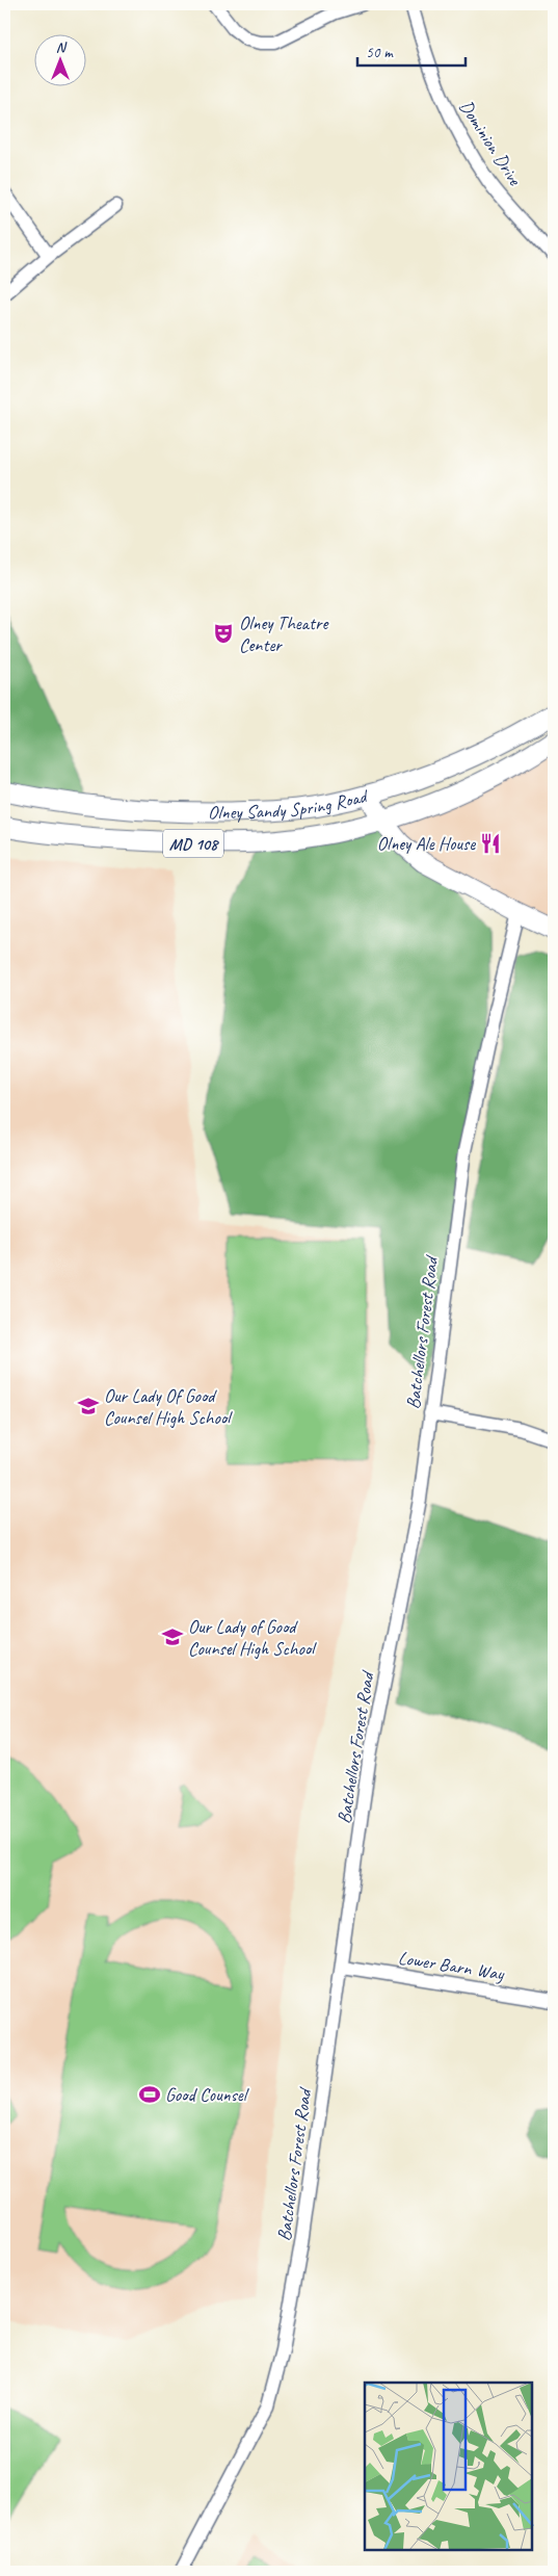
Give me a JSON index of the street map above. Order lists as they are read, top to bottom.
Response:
{
  "streets": {
    "main road": ["Olney Sandy Spring Road", "MD 108"],
    "street": ["Dominion Drive", "Batchellors Forest Road", "Lower Barn Way"]
  },
  "crossings": [
    ["Batchellors Forest Road", "Lower Barn Way"]
  ],
  "places": {
    "theatre": ["Olney Theatre Center"],
    "restaurant": ["Olney Ale House"],
    "school or university": ["Our Lady Of Good Counsel High School", "Our Lady of Good Counsel High School"],
    "sports": ["Good Counsel"]
  },
  "scale_bar": "50 m",
  "north": "top"
}
